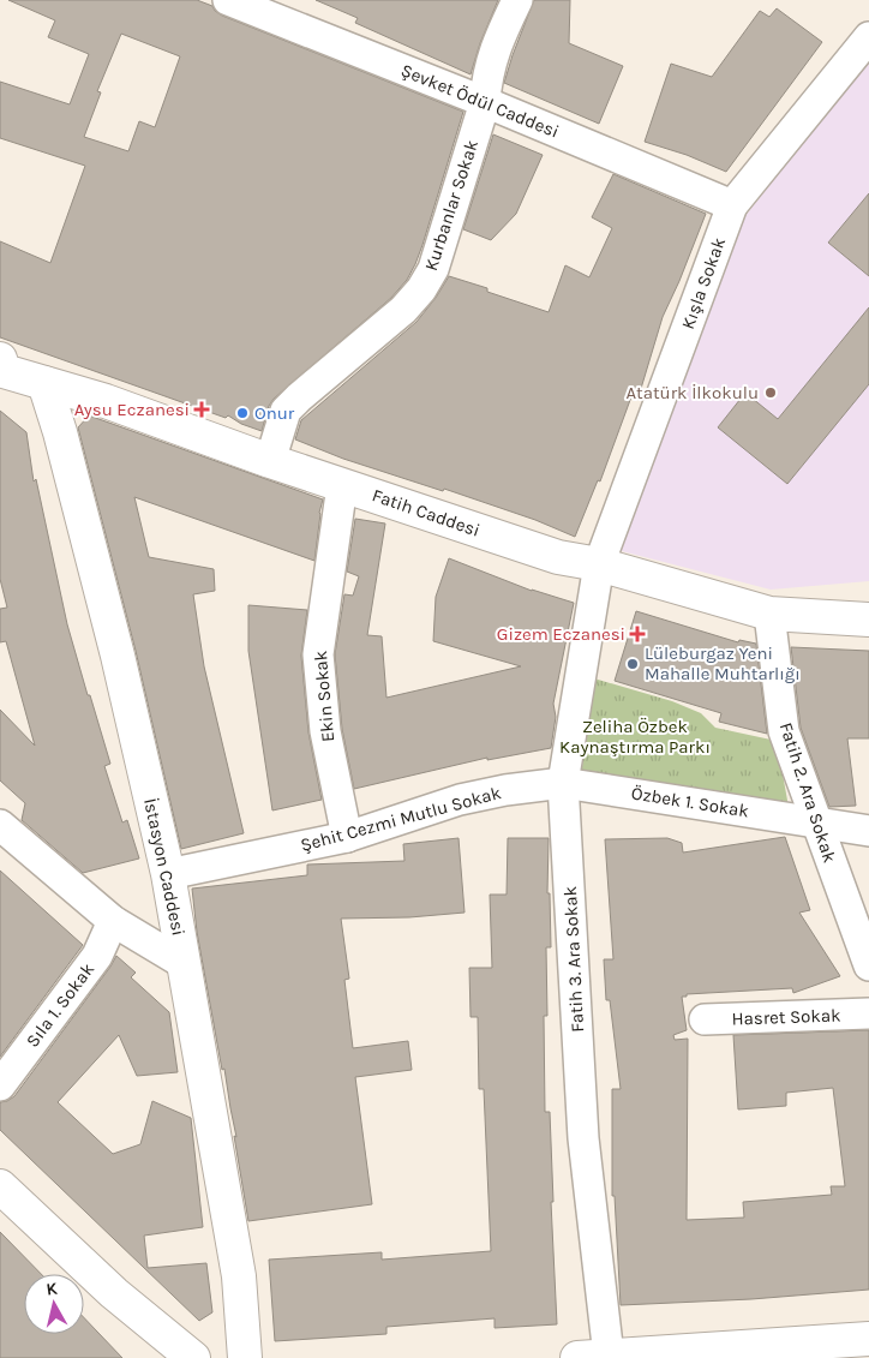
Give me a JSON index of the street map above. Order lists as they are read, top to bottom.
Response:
{
  "streets": {
    "main road": ["Fatih Caddesi", "İstasyon Caddesi"],
    "street": [
      "Şevket Ödül Caddesi",
      "Kurbanlar Sokak",
      "Kışla Sokak",
      "Ekin Sokak",
      "Fatih 2. Ara Sokak",
      "Özbek 1. Sokak",
      "Şehit Cezmi Mutlu Sokak",
      "Fatih 3. Ara Sokak",
      "Sıla 1. Sokak",
      "Hasret Sokak"
    ]
  },
  "crossings": [
    ["Şevket Ödül Caddesi", "Kurbanlar Sokak"],
    ["Şevket Ödül Caddesi", "Kışla Sokak"],
    ["Kurbanlar Sokak", "Fatih Caddesi"],
    ["Kışla Sokak", "Fatih Caddesi"],
    ["Kışla Sokak", "Fatih 3. Ara Sokak"],
    ["Fatih Caddesi", "Ekin Sokak"],
    ["Fatih Caddesi", "Fatih 2. Ara Sokak"],
    ["Fatih Caddesi", "İstasyon Caddesi"],
    ["Fatih Caddesi", "Fatih 3. Ara Sokak"],
    ["Ekin Sokak", "Şehit Cezmi Mutlu Sokak"],
    ["Fatih 2. Ara Sokak", "Özbek 1. Sokak"],
    ["Özbek 1. Sokak", "Şehit Cezmi Mutlu Sokak"],
    ["Özbek 1. Sokak", "Fatih 3. Ara Sokak"],
    ["Şehit Cezmi Mutlu Sokak", "İstasyon Caddesi"],
    ["Şehit Cezmi Mutlu Sokak", "Fatih 3. Ara Sokak"]
  ],
  "parks": ["Zeliha Özbek Kaynaştırma Parkı"],
  "places": {
    "other": ["Atatürk İlkokulu", "Onur", "Lüleburgaz Yeni Mahalle Muhtarlığı"],
    "health": ["Aysu Eczanesi", "Gizem Eczanesi"]
  },
  "north": "top"
}
